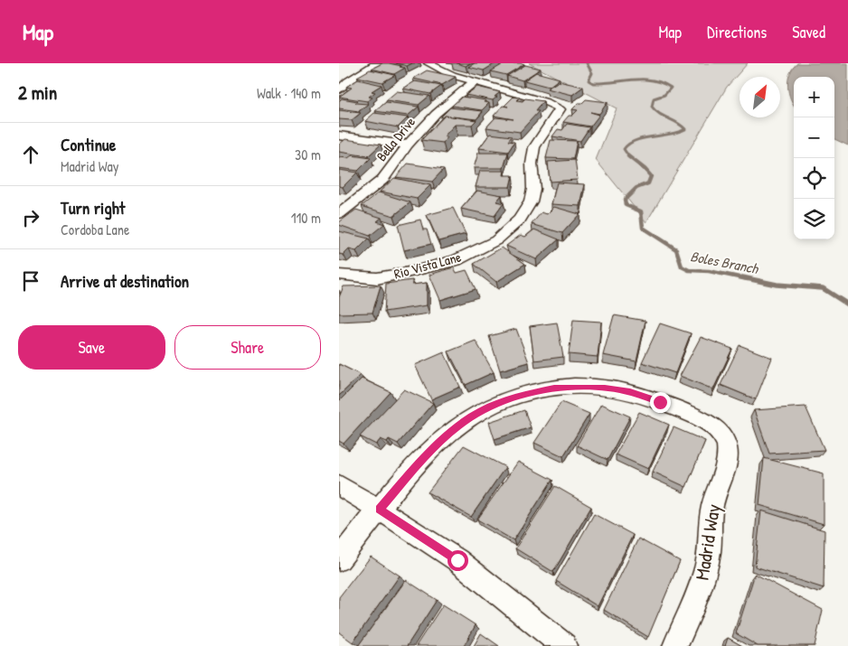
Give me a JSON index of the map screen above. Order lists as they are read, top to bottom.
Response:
{
  "streets": {
    "street": ["Bella Drive", "Rio Vista Lane", "Madrid Way"]
  },
  "crossings": [
    ["Bella Drive", "Rio Vista Lane"]
  ],
  "water": ["Boles Branch"],
  "north": "top right",
  "page": {
    "header": "Map",
    "nav": ["Map", "Directions", "Saved"],
    "heading": ["2 min", "Walk · 140 m"],
    "map_buttons": ["+", "−"],
    "list": [
      ["Continue", "Madrid Way", "30 m"],
      ["Turn right", "Cordoba Lane", "110 m"],
      "Arrive at destination"
    ],
    "buttons": ["Save", "Share"]
  }
}
